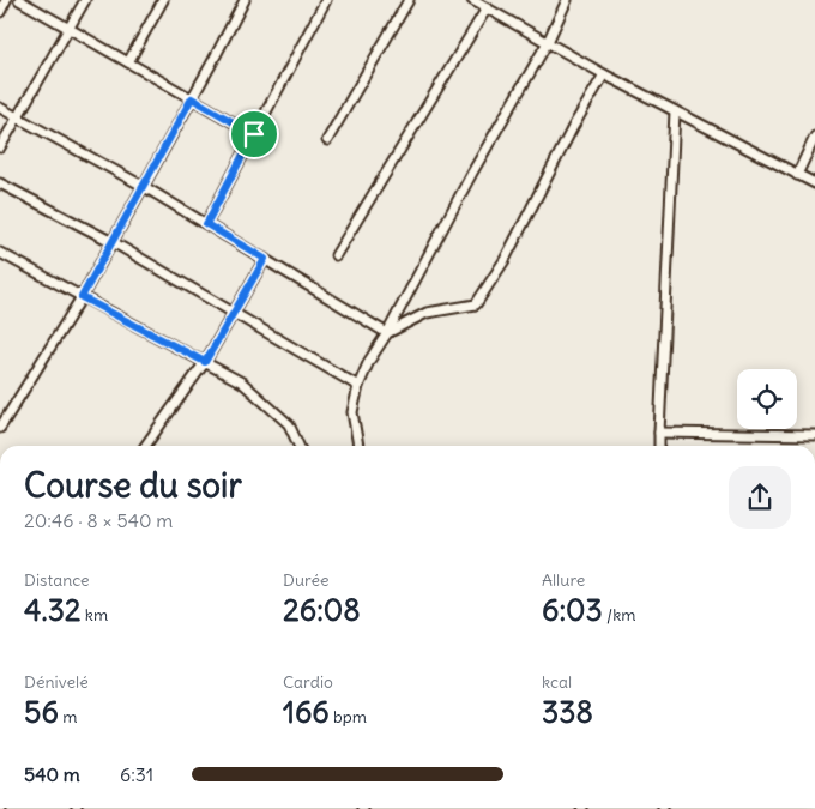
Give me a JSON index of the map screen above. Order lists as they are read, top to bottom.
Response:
{
  "page": {
    "heading": ["Course du soir", "20:46 · 8 × 540 m"],
    "stats": [
      ["Distance", "4.32 km"],
      ["Durée", "26:08"],
      ["Allure", "6:03 /km"],
      ["Dénivelé", "56 m"],
      ["Cardio", "166 bpm"],
      ["kcal", "338"]
    ],
    "list": [
      {
        "name": "540 m",
        "note": "6:31"
      }
    ]
  }
}
